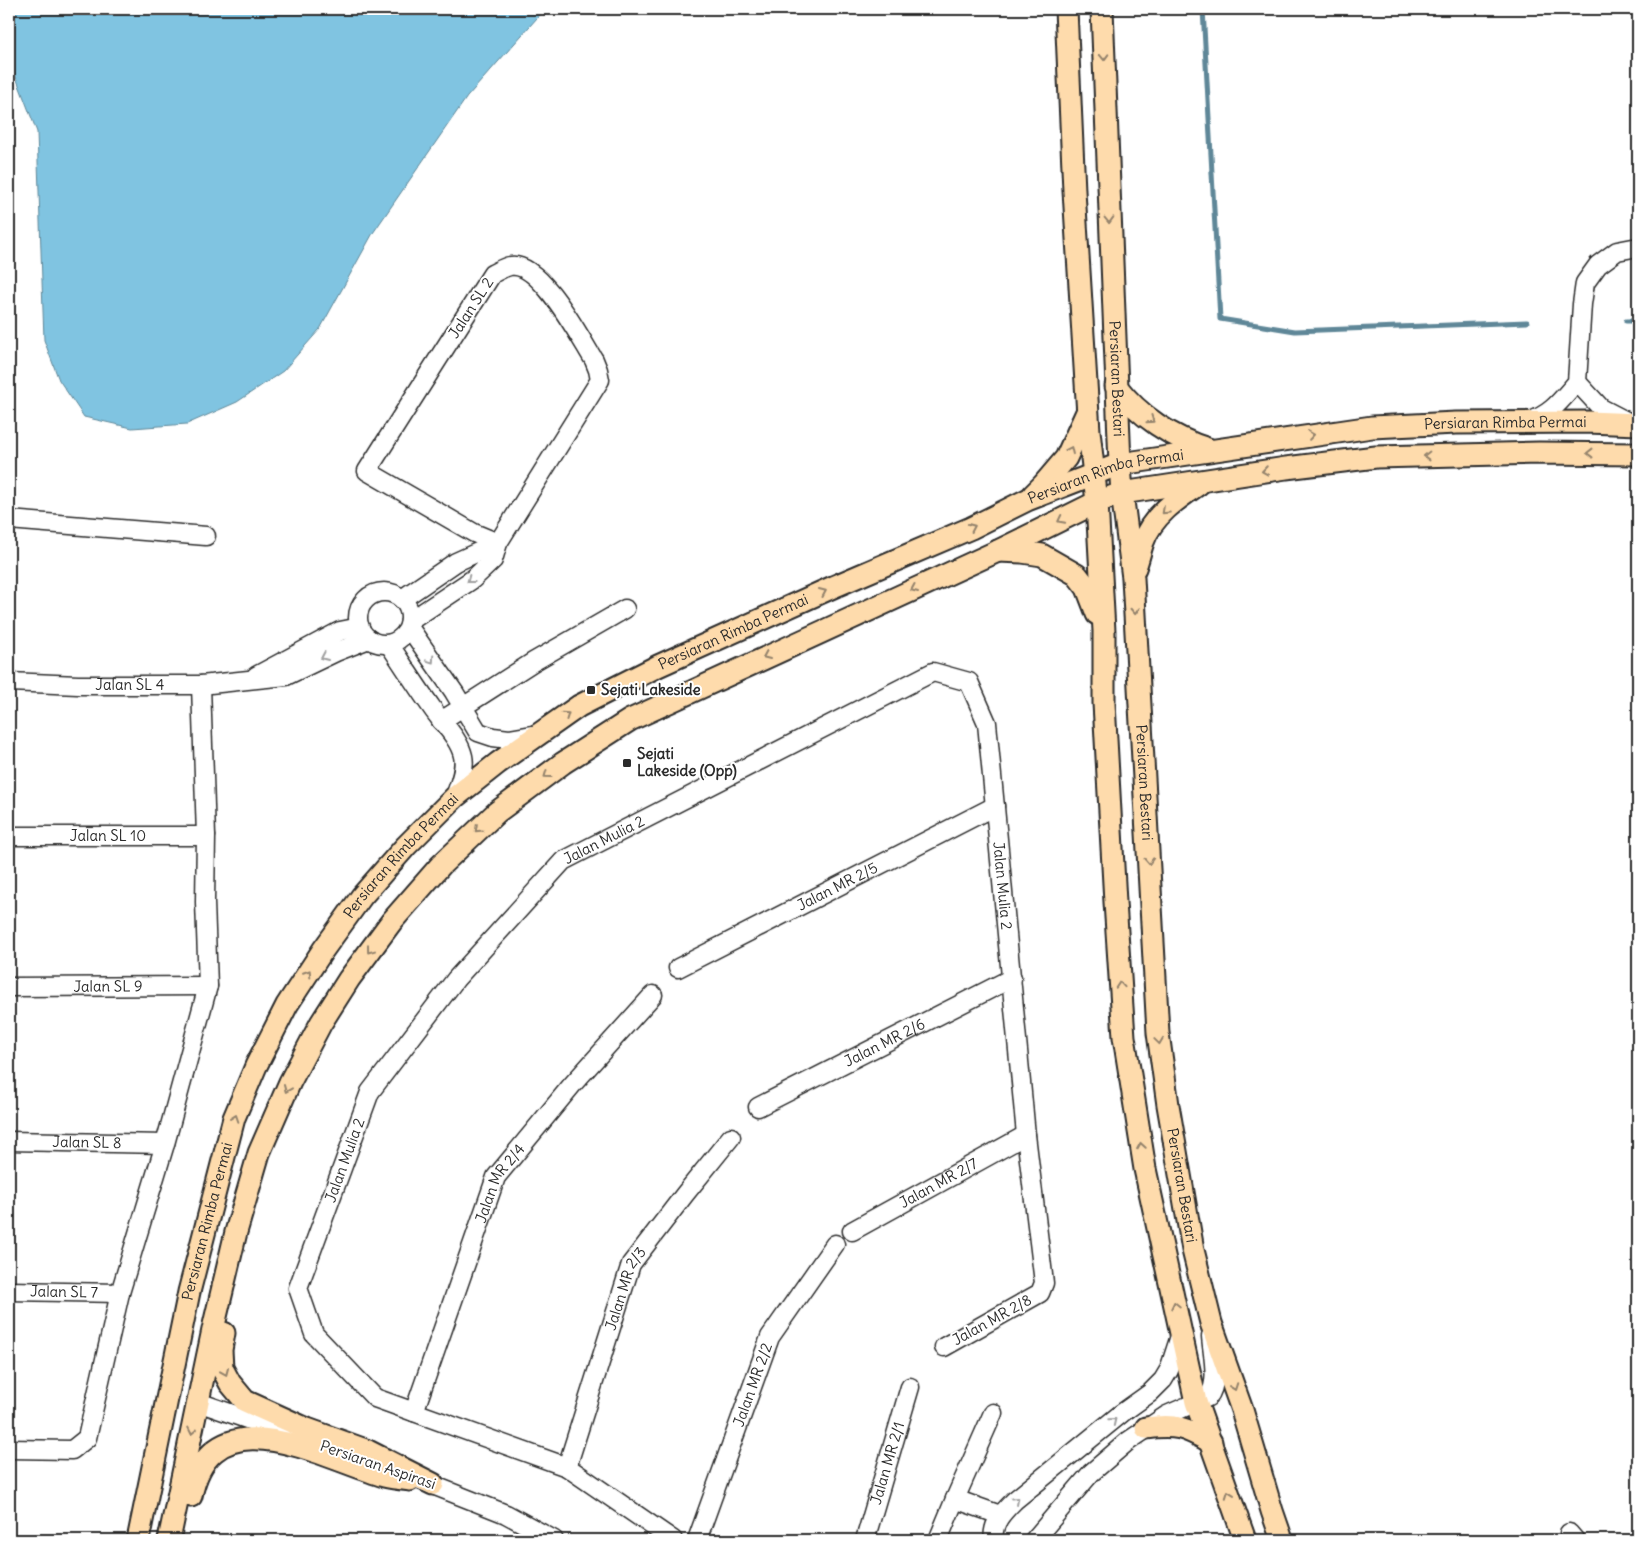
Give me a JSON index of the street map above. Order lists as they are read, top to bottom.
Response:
{
  "streets": {
    "main road": ["Persiaran Bestari", "Persiaran Rimba Permai"],
    "street": [
      "Jalan SL 2",
      "Jalan SL 4",
      "Jalan SL 10",
      "Jalan Mulia 2",
      "Jalan MR 2/5",
      "Jalan SL 9",
      "Jalan MR 2/6",
      "Jalan SL 8",
      "Jalan MR 2/7",
      "Jalan MR 2/4",
      "Jalan MR 2/3",
      "Jalan SL 7",
      "Jalan MR 2/8",
      "Jalan MR 2/2",
      "Jalan MR 2/1",
      "Persiaran Aspirasi"
    ]
  },
  "crossings": [
    ["Jalan SL 2", "Jalan SL 4"],
    ["Persiaran Bestari", "Persiaran Rimba Permai"],
    ["Persiaran Rimba Permai", "Persiaran Aspirasi"],
    ["Jalan Mulia 2", "Jalan MR 2/5"],
    ["Jalan Mulia 2", "Jalan MR 2/6"],
    ["Jalan Mulia 2", "Jalan MR 2/7"],
    ["Jalan Mulia 2", "Jalan MR 2/4"],
    ["Jalan Mulia 2", "Jalan MR 2/3"],
    ["Jalan Mulia 2", "Jalan MR 2/8"]
  ],
  "places": {
    "transit": ["Sejati Lakeside", "Sejati Lakeside (Opp)"]
  }
}
